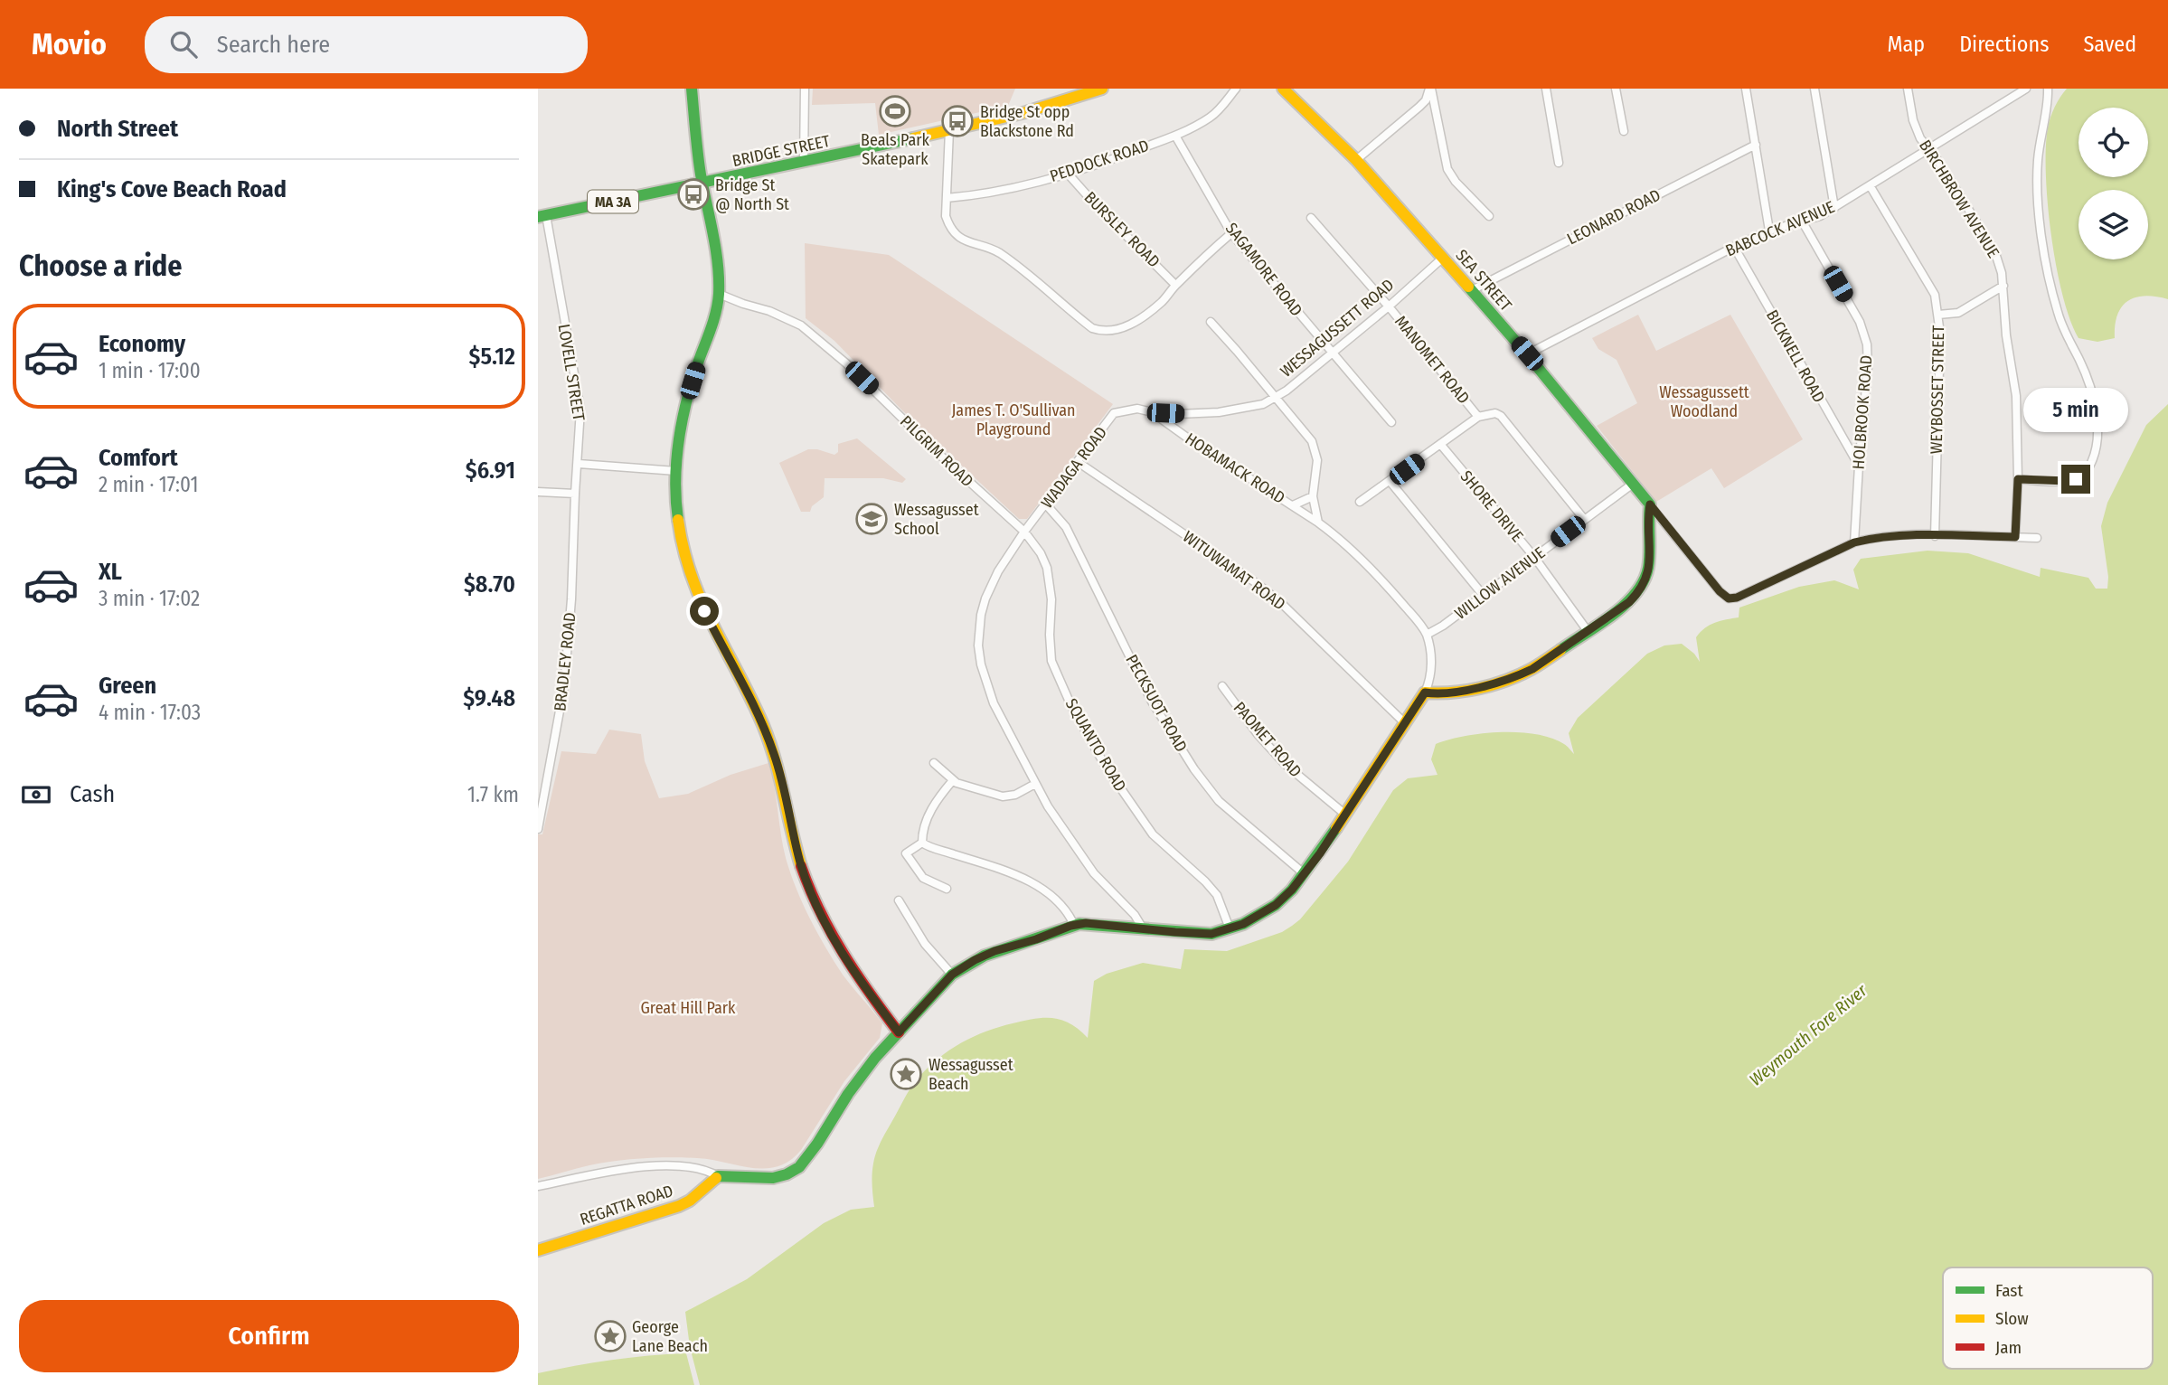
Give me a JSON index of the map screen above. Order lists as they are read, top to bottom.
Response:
{
  "streets": {
    "street": [
      "BRIDGE STREET",
      "PEDDOCK ROAD",
      "BIRCHBROW AVENUE",
      "MA 3A",
      "LEONARD ROAD",
      "BABCOCK AVENUE",
      "BURSLEY ROAD",
      "SAGAMORE ROAD",
      "SEA STREET",
      "WESSAGUSSETT ROAD",
      "BICKNELL ROAD",
      "MANOMET ROAD",
      "LOVELL STREET",
      "WEYBOSSET STREET",
      "HOLBROOK ROAD",
      "PILGRIM ROAD",
      "WADAGA ROAD",
      "HOBAMACK ROAD",
      "SHORE DRIVE",
      "WITUWAMAT ROAD",
      "WILLOW AVENUE",
      "BRADLEY ROAD",
      "PECKSUOT ROAD",
      "PAOMET ROAD",
      "SQUANTO ROAD",
      "REGATTA ROAD"
    ]
  },
  "crossings": [
    ["BRIDGE STREET", "LOVELL STREET"],
    ["PEDDOCK ROAD", "BURSLEY ROAD"],
    ["PEDDOCK ROAD", "SAGAMORE ROAD"],
    ["BIRCHBROW AVENUE", "BABCOCK AVENUE"],
    ["LEONARD ROAD", "SEA STREET"],
    ["BABCOCK AVENUE", "SEA STREET"],
    ["BABCOCK AVENUE", "BICKNELL ROAD"],
    ["BABCOCK AVENUE", "WEYBOSSET STREET"],
    ["BABCOCK AVENUE", "HOLBROOK ROAD"],
    ["SAGAMORE ROAD", "WESSAGUSSETT ROAD"],
    ["SEA STREET", "WESSAGUSSETT ROAD"],
    ["SEA STREET", "HOLBROOK ROAD"],
    ["SEA STREET", "WILLOW AVENUE"],
    ["WESSAGUSSETT ROAD", "MANOMET ROAD"],
    ["WESSAGUSSETT ROAD", "WADAGA ROAD"],
    ["WESSAGUSSETT ROAD", "HOBAMACK ROAD"],
    ["BICKNELL ROAD", "HOLBROOK ROAD"],
    ["LOVELL STREET", "BRADLEY ROAD"],
    ["PILGRIM ROAD", "WADAGA ROAD"],
    ["PILGRIM ROAD", "SQUANTO ROAD"],
    ["WADAGA ROAD", "HOBAMACK ROAD"],
    ["WADAGA ROAD", "WITUWAMAT ROAD"],
    ["WADAGA ROAD", "PECKSUOT ROAD"],
    ["WADAGA ROAD", "SQUANTO ROAD"],
    ["SHORE DRIVE", "WILLOW AVENUE"]
  ],
  "water": ["Weymouth Fore River"],
  "parks": ["Wessagussett Woodland", "James T. O'Sullivan Playground", "Great Hill Park"],
  "places": {
    "sports": ["Beals Park Skatepark"],
    "bus stop": ["Bridge St opp Blackstone Rd", "Bridge St @ North St"],
    "school or university": ["Wessagusset School"],
    "place": ["Wessagusset Beach", "George Lane Beach"]
  },
  "legend": ["Fast", "Slow", "Jam"],
  "page": {
    "header": "Movio",
    "search": "Search here",
    "nav": ["Map", "Directions", "Saved"],
    "banner": ["North Street", "King's Cove Beach Road"],
    "heading": "Choose a ride",
    "list": [
      {
        "name": "Economy",
        "note": "1 min · 17:00",
        "value": "$5.12"
      },
      {
        "name": "Comfort",
        "note": "2 min · 17:01",
        "value": "$6.91"
      },
      {
        "name": "XL",
        "note": "3 min · 17:02",
        "value": "$8.70"
      },
      {
        "name": "Green",
        "note": "4 min · 17:03",
        "value": "$9.48"
      }
    ],
    "bubble": "5 min",
    "pay": ["Cash", "1.7 km"],
    "buttons": "Confirm"
  }
}
